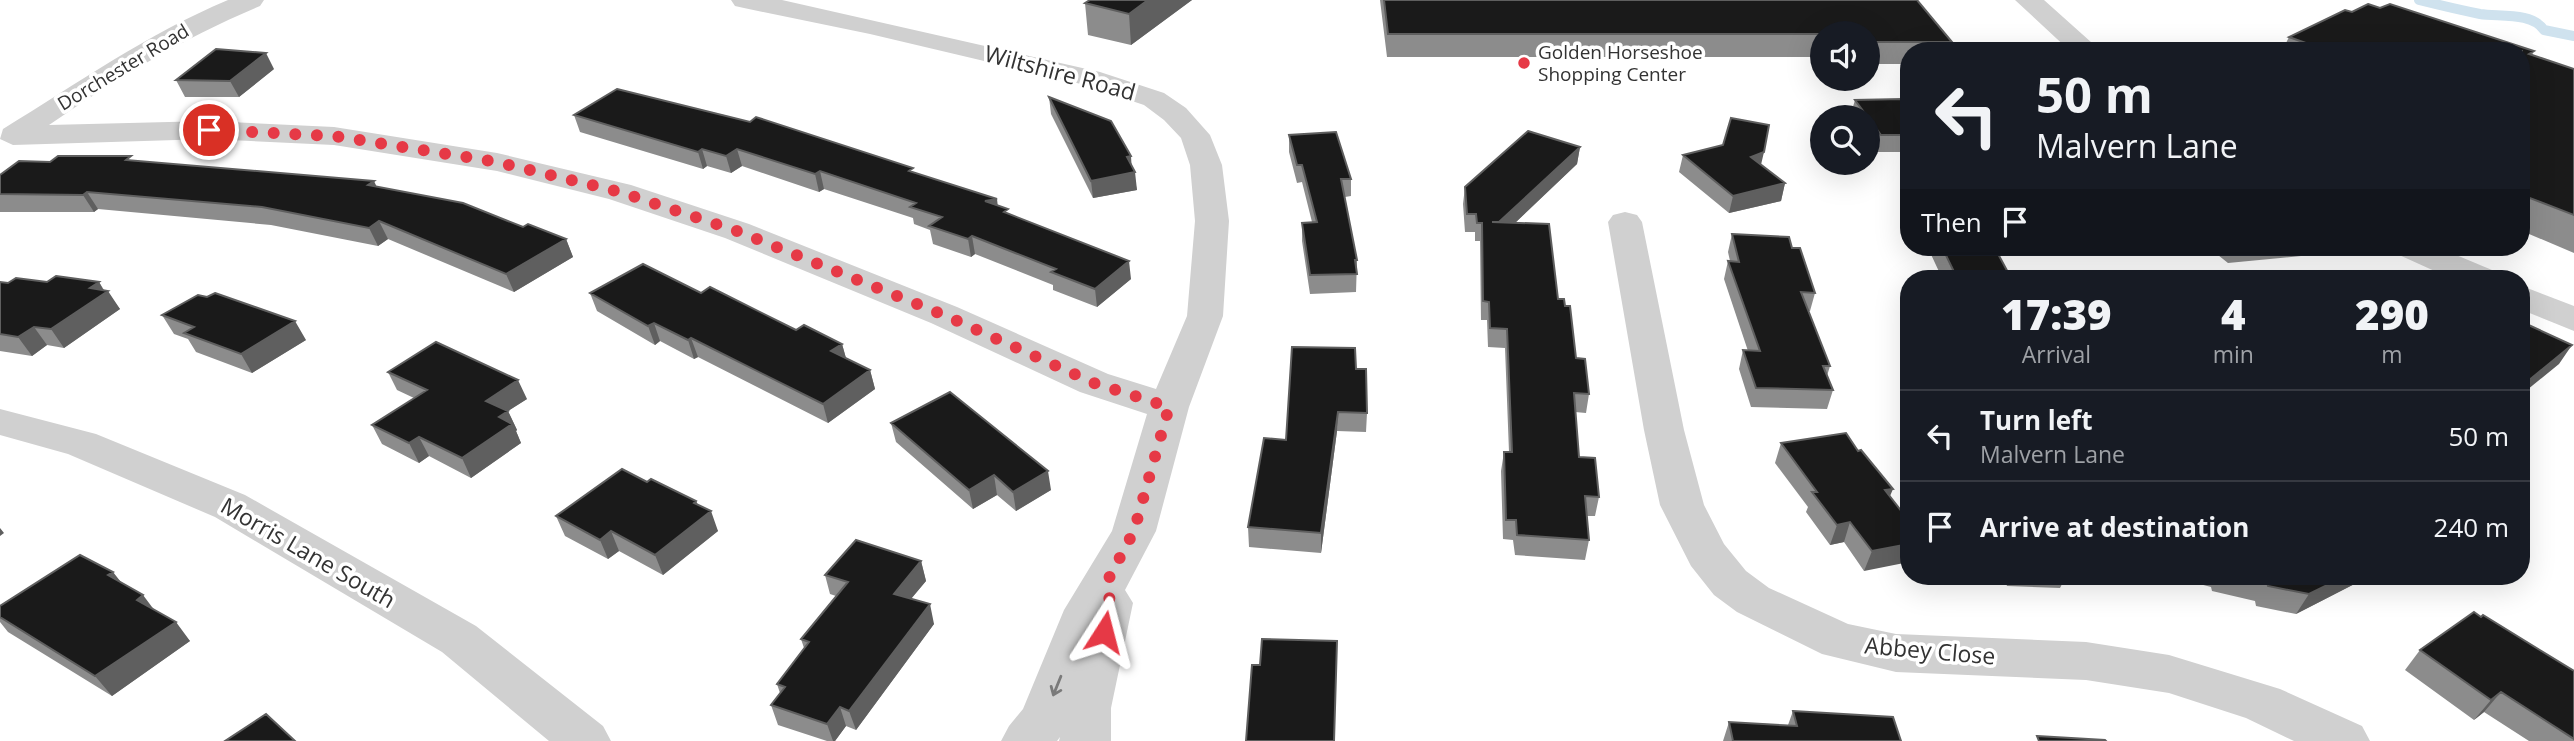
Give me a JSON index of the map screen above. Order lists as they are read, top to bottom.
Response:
{
  "streets": {
    "street": [
      "Dorchester Road",
      "Wiltshire Road",
      "Morris Lane South",
      "Abbey Close"
    ]
  },
  "places": ["Golden Horseshoe Shopping Center"],
  "page": {
    "turn": ["50 m", "Malvern Lane"],
    "then": "Then",
    "eta": [
      "17:39",
      "Arrival",
      "4",
      "min",
      "290",
      "m"
    ],
    "list": [
      {
        "name": "Turn left",
        "note": "Malvern Lane",
        "value": "50 m"
      },
      {
        "name": "Arrive at destination",
        "value": "240 m"
      }
    ]
  }
}
